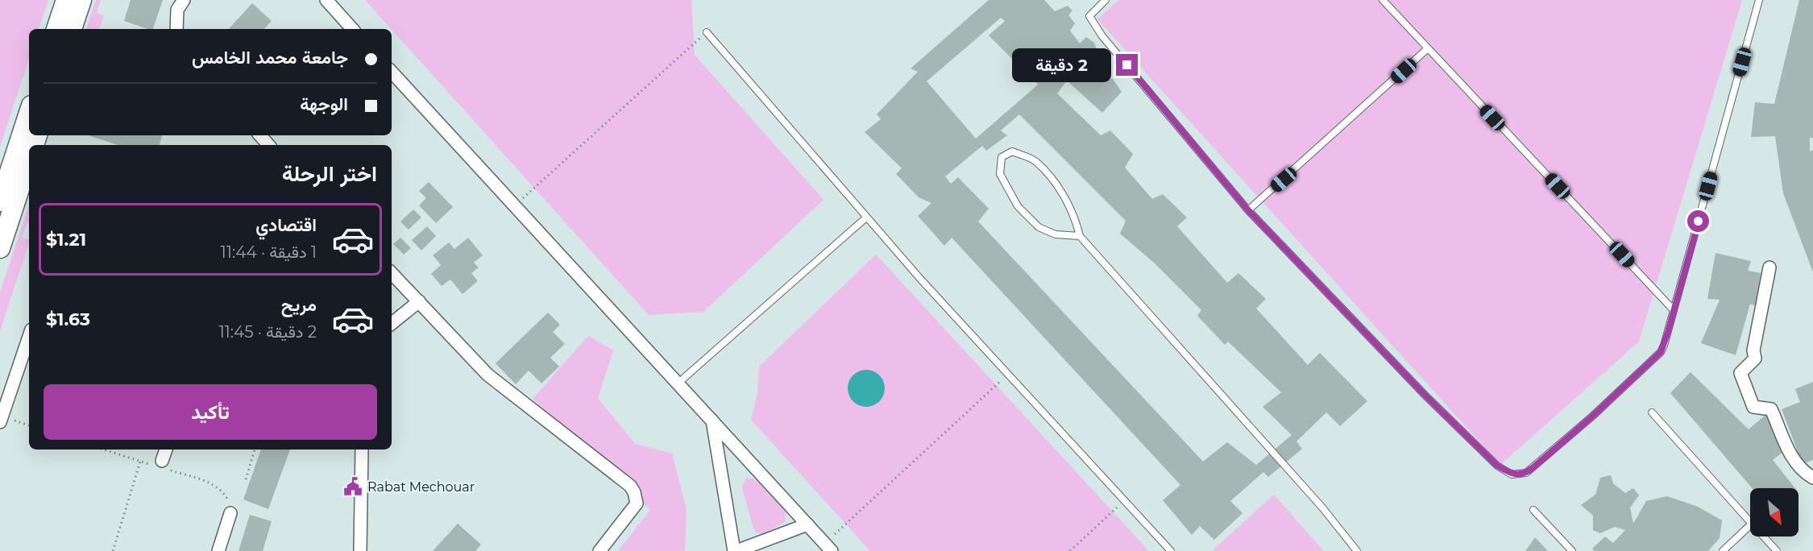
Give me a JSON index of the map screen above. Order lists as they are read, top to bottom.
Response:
{
  "places": {
    "public building": ["Rabat Mechouar"]
  },
  "north": "bottom right",
  "page": {
    "banner": ["جامعة محمد الخامس", "الوجهة"],
    "bubble": "2 دقيقة",
    "heading": "اختر الرحلة",
    "list": [
      {
        "name": "اقتصادي",
        "note": "1 دقيقة · 11:44",
        "value": "$1.21"
      },
      {
        "name": "مريح",
        "note": "2 دقيقة · 11:45",
        "value": "$1.63"
      }
    ],
    "buttons": "تأكيد"
  }
}
